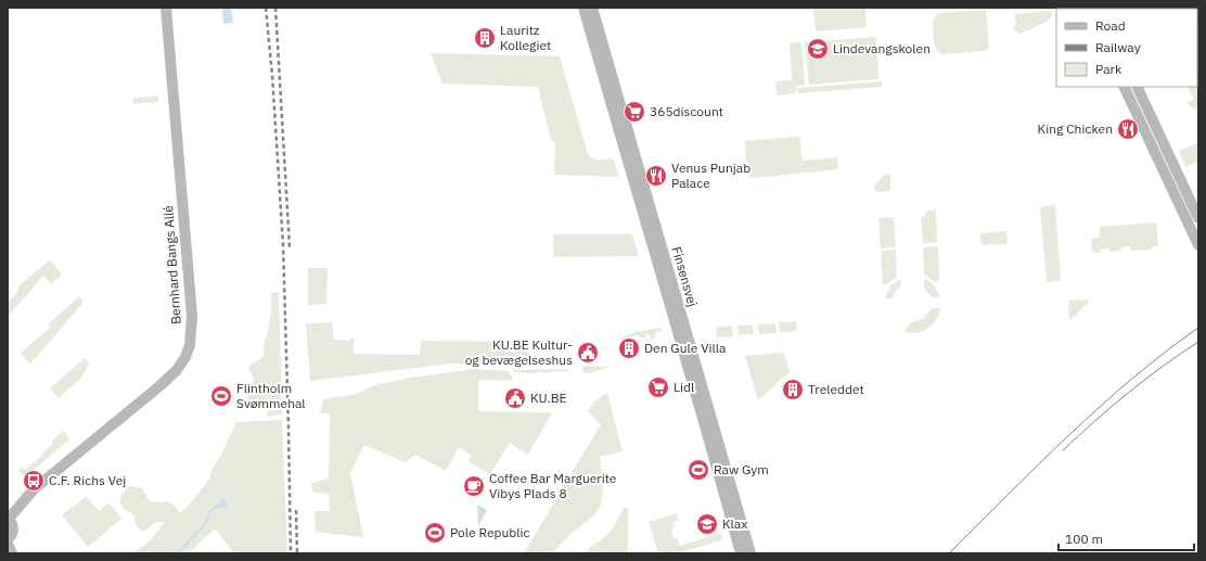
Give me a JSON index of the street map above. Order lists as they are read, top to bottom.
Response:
{
  "streets": {
    "street": ["Bernhard Bangs Allé", "Finsensvej"]
  },
  "places": {
    "building": ["Lauritz Kollegiet", "Den Gule Villa", "Treleddet"],
    "school or university": ["Lindevangskolen", "Klax"],
    "supermarket": ["365discount", "Lidl"],
    "restaurant": ["King Chicken", "Venus Punjab Palace"],
    "public building": ["KU.BE Kultur- og bevægelseshus", "KU.BE"],
    "sports": ["Flintholm Svømmehal", "Raw Gym", "Pole Republic"],
    "bus stop": ["C.F. Richs Vej"],
    "cafe": ["Coffee Bar Marguerite Vibys Plads 8"]
  },
  "legend": ["Road", "Railway", "Park"],
  "scale_bar": "100 m"
}
